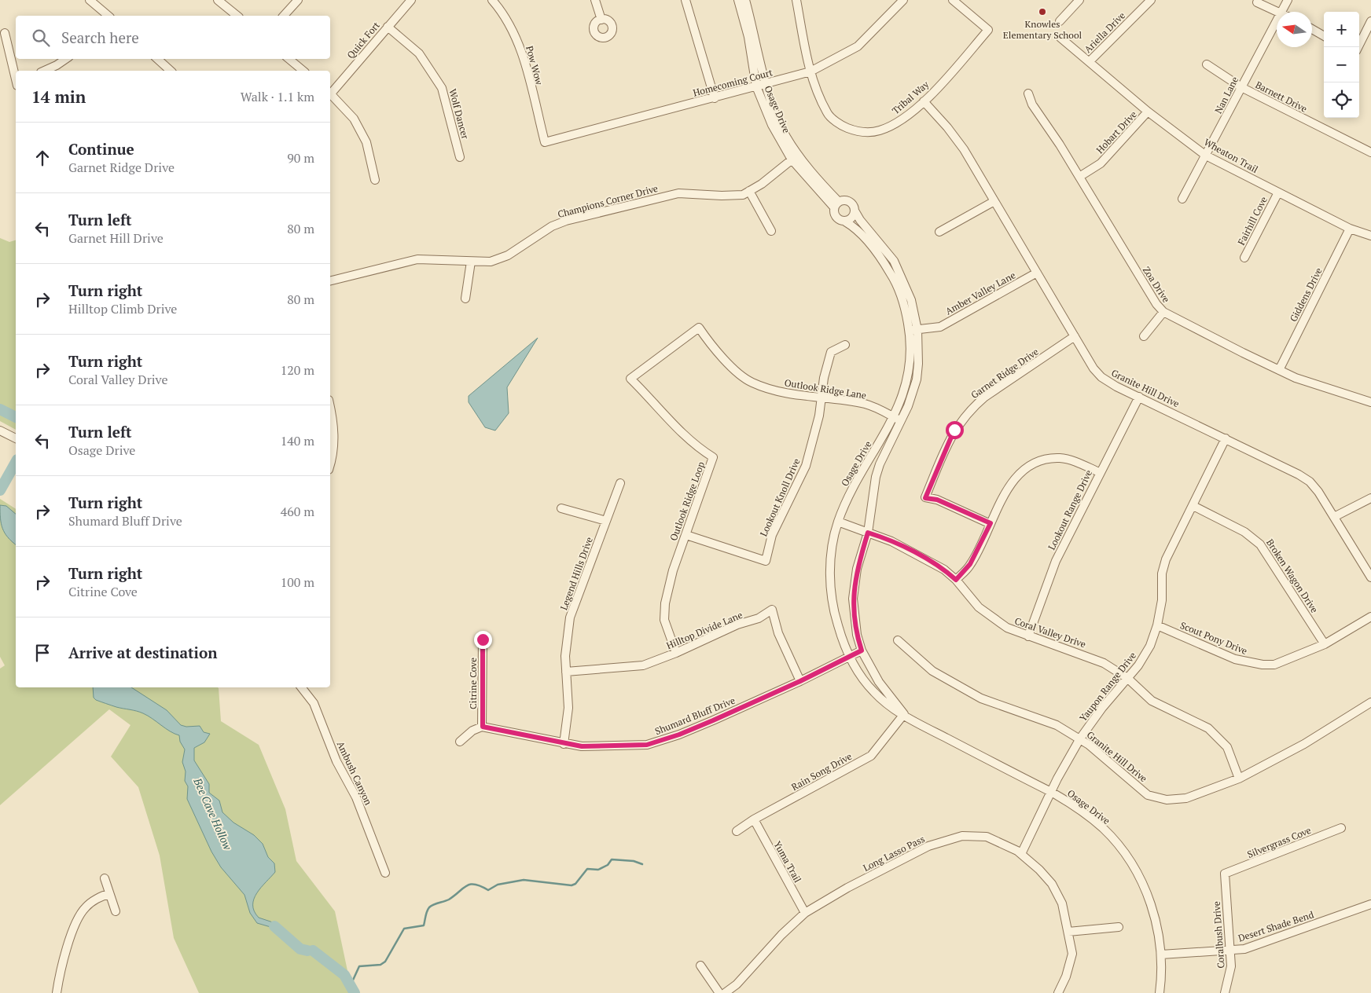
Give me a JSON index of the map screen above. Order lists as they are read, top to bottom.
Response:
{
  "streets": {
    "street": [
      "Ariella Drive",
      "Quick Fort",
      "Pow Wow",
      "Homecoming Court",
      "Nan Lane",
      "Barnett Drive",
      "Tribal Way",
      "Osage Drive",
      "Wolf Dancer",
      "Hobart Drive",
      "Wheaton Trail",
      "Champions Corner Drive",
      "Fairhill Cove",
      "Zoa Drive",
      "Amber Valley Lane",
      "Giddens Drive",
      "Garnet Ridge Drive",
      "Granite Hill Drive",
      "Outlook Ridge Lane",
      "Lookout Knoll Drive",
      "Outlook Ridge Loop",
      "Lookout Range Drive",
      "Legend Hills Drive",
      "Broken Wagon Drive",
      "Hilltop Divide Lane",
      "Coral Valley Drive",
      "Scout Pony Drive",
      "Citrine Cove",
      "Yaupon Range Drive",
      "Shumard Bluff Drive",
      "Rain Song Drive",
      "Ambush Canyon",
      "Silvergrass Cove",
      "Long Lasso Pass",
      "Yuma Trail",
      "Desert Shade Bend",
      "Coralbush Drive"
    ]
  },
  "crossings": [
    ["Ariella Drive", "Wheaton Trail"],
    ["Quick Fort", "Wolf Dancer"],
    ["Pow Wow", "Homecoming Court"],
    ["Homecoming Court", "Tribal Way"],
    ["Homecoming Court", "Osage Drive"],
    ["Nan Lane", "Barnett Drive"],
    ["Nan Lane", "Wheaton Trail"],
    ["Tribal Way", "Granite Hill Drive"],
    ["Osage Drive", "Champions Corner Drive"],
    ["Osage Drive", "Amber Valley Lane"],
    ["Osage Drive", "Outlook Ridge Lane"],
    ["Osage Drive", "Coral Valley Drive"],
    ["Osage Drive", "Yaupon Range Drive"],
    ["Osage Drive", "Shumard Bluff Drive"],
    ["Osage Drive", "Rain Song Drive"],
    ["Osage Drive", "Desert Shade Bend"],
    ["Hobart Drive", "Wheaton Trail"],
    ["Hobart Drive", "Zoa Drive"],
    ["Wheaton Trail", "Fairhill Cove"],
    ["Wheaton Trail", "Giddens Drive"],
    ["Zoa Drive", "Giddens Drive"],
    ["Amber Valley Lane", "Granite Hill Drive"],
    ["Garnet Ridge Drive", "Granite Hill Drive"],
    ["Granite Hill Drive", "Lookout Range Drive"],
    ["Granite Hill Drive", "Coral Valley Drive"],
    ["Granite Hill Drive", "Yaupon Range Drive"],
    ["Outlook Ridge Lane", "Lookout Knoll Drive"],
    ["Outlook Ridge Lane", "Outlook Ridge Loop"],
    ["Lookout Knoll Drive", "Outlook Ridge Loop"],
    ["Outlook Ridge Loop", "Hilltop Divide Lane"],
    ["Lookout Range Drive", "Coral Valley Drive"],
    ["Legend Hills Drive", "Hilltop Divide Lane"],
    ["Legend Hills Drive", "Shumard Bluff Drive"],
    ["Broken Wagon Drive", "Scout Pony Drive"],
    ["Broken Wagon Drive", "Yaupon Range Drive"],
    ["Hilltop Divide Lane", "Shumard Bluff Drive"],
    ["Coral Valley Drive", "Yaupon Range Drive"],
    ["Scout Pony Drive", "Yaupon Range Drive"],
    ["Citrine Cove", "Shumard Bluff Drive"],
    ["Yaupon Range Drive", "Long Lasso Pass"],
    ["Rain Song Drive", "Yuma Trail"],
    ["Silvergrass Cove", "Coralbush Drive"],
    ["Long Lasso Pass", "Yuma Trail"],
    ["Desert Shade Bend", "Coralbush Drive"]
  ],
  "water": ["Bee Cave Hollow"],
  "places": ["Knowles Elementary School"],
  "north": "left",
  "page": {
    "map_buttons": ["+", "−"],
    "search": "Search here",
    "heading": ["14 min", "Walk · 1.1 km"],
    "list": [
      ["Continue", "Garnet Ridge Drive", "90 m"],
      ["Turn left", "Garnet Hill Drive", "80 m"],
      ["Turn right", "Hilltop Climb Drive", "80 m"],
      ["Turn right", "Coral Valley Drive", "120 m"],
      ["Turn left", "Osage Drive", "140 m"],
      ["Turn right", "Shumard Bluff Drive", "460 m"],
      ["Turn right", "Citrine Cove", "100 m"],
      "Arrive at destination"
    ]
  }
}
